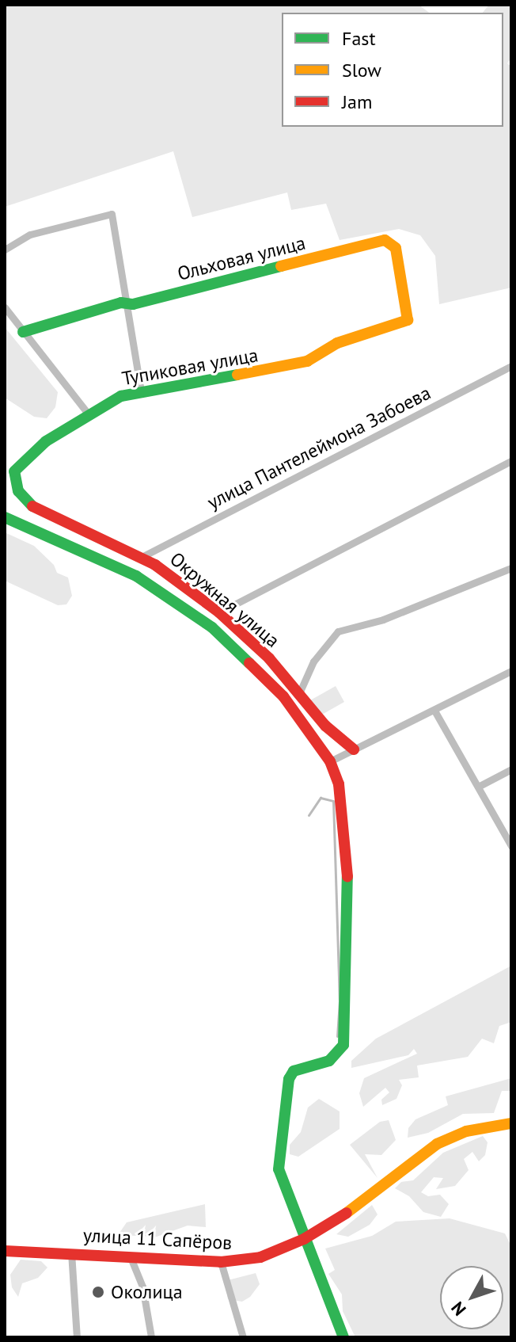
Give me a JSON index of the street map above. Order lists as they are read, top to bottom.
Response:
{
  "streets": {
    "street": [
      "Ольховая улица",
      "Тупиковая улица",
      "улица Пантелеймона Забоева",
      "Окружная улица",
      "улица 11 Сапёров"
    ]
  },
  "crossings": [
    ["Ольховая улица", "Тупиковая улица"],
    ["Тупиковая улица", "Окружная улица"],
    ["улица Пантелеймона Забоева", "Окружная улица"]
  ],
  "places": ["Околица"],
  "legend": ["Fast", "Slow", "Jam"],
  "north": "bottom left"
}
